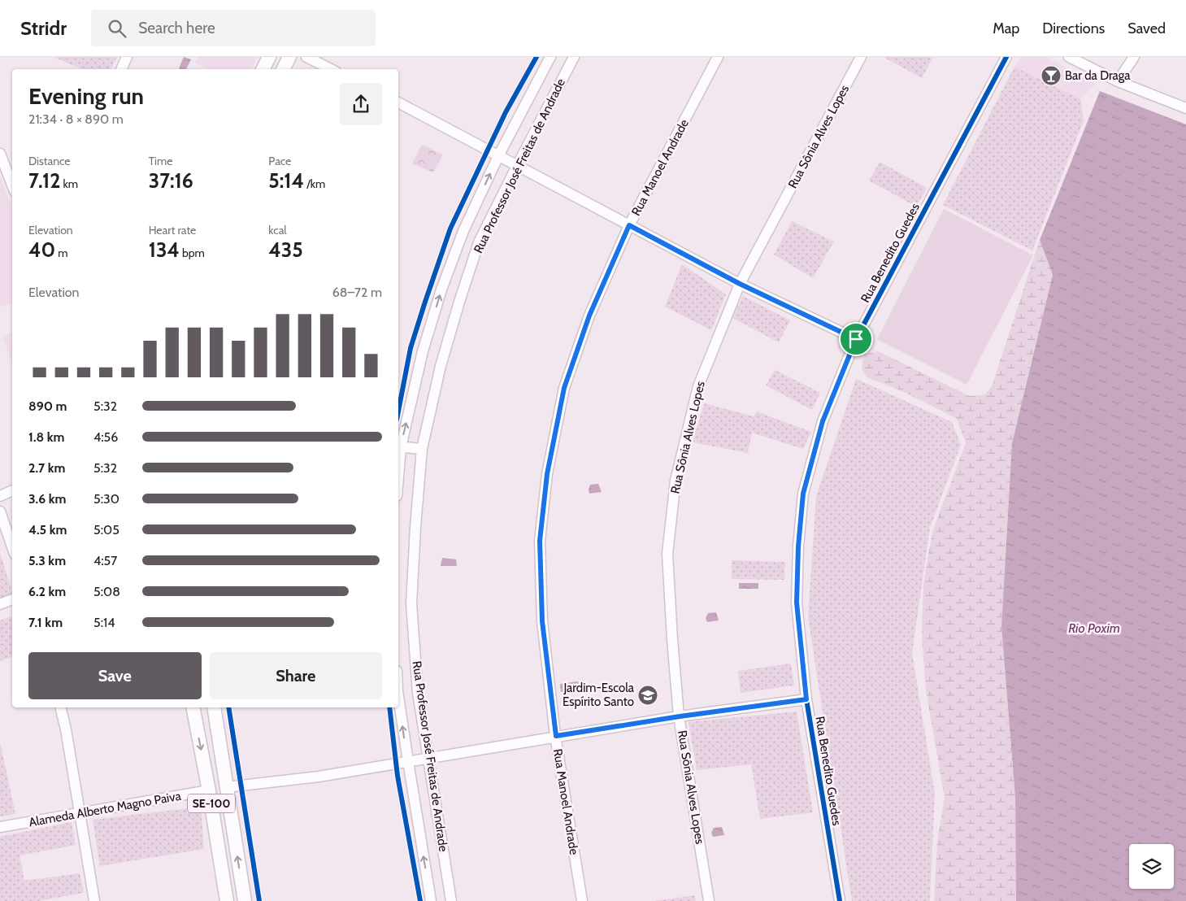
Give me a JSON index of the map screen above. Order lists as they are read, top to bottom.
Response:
{
  "streets": {
    "main road": ["SE-100"],
    "street": [
      "Rua Sônia Alves Lopes",
      "Rua Professor José Freitas de Andrade",
      "Rua Manoel Andrade",
      "Rua Benedito Guedes",
      "Alameda Alberto Magno Paiva"
    ]
  },
  "crossings": [
    ["SE-100", "Alameda Alberto Magno Paiva"]
  ],
  "water": ["Rio Poxim"],
  "places": {
    "bar": ["Bar da Draga"],
    "school or university": ["Jardim-Escola Espírito Santo"]
  },
  "page": {
    "header": "Stridr",
    "search": "Search here",
    "nav": ["Map", "Directions", "Saved"],
    "heading": ["Evening run", "21:34 · 8 × 890 m"],
    "stats": [
      ["Distance", "7.12 km"],
      ["Time", "37:16"],
      ["Pace", "5:14 /km"],
      ["Elevation", "40 m"],
      ["Heart rate", "134 bpm"],
      ["kcal", "435"]
    ],
    "chart": ["Elevation", "68–72 m"],
    "list": [
      {
        "name": "890 m",
        "note": "5:32"
      },
      {
        "name": "1.8 km",
        "note": "4:56"
      },
      {
        "name": "2.7 km",
        "note": "5:32"
      },
      {
        "name": "3.6 km",
        "note": "5:30"
      },
      {
        "name": "4.5 km",
        "note": "5:05"
      },
      {
        "name": "5.3 km",
        "note": "4:57"
      },
      {
        "name": "6.2 km",
        "note": "5:08"
      },
      {
        "name": "7.1 km",
        "note": "5:14"
      }
    ],
    "buttons": ["Save", "Share"]
  }
}
